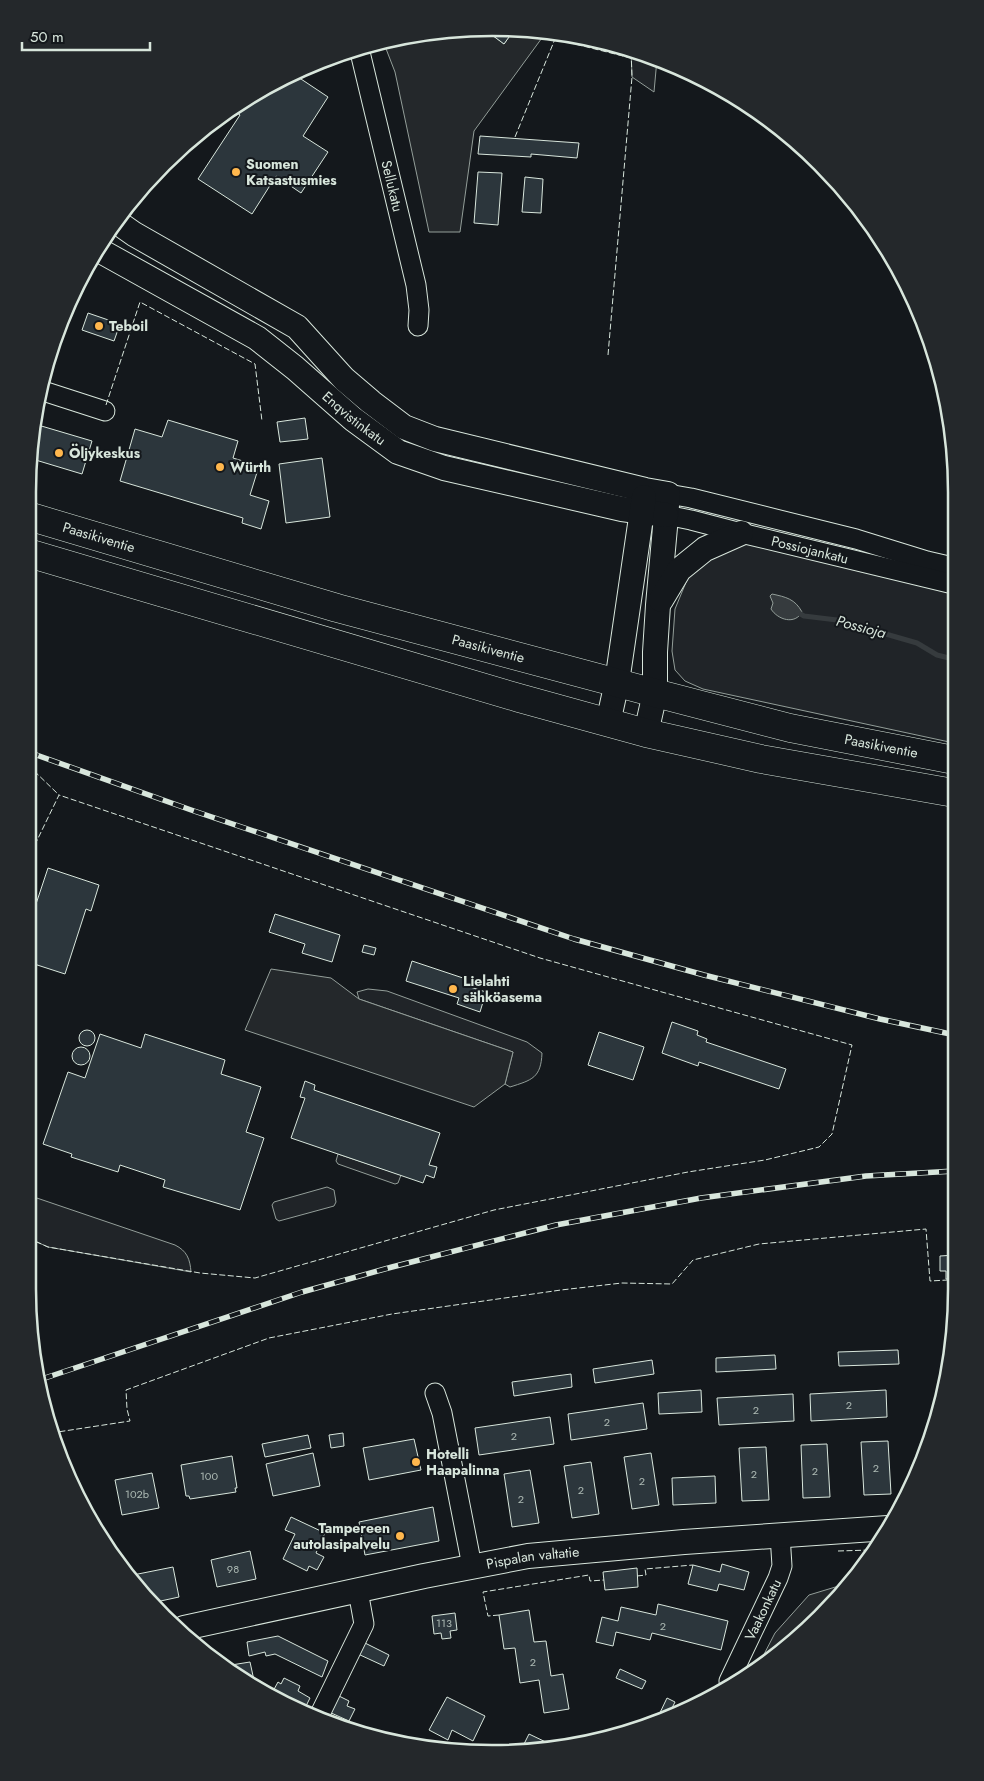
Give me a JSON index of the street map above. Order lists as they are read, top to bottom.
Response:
{
  "streets": {
    "highway": ["Paasikiventie"],
    "main road": ["Enqvistinkatu", "Pispalan valtatie"],
    "street": ["Sellukatu", "Possiojankatu", "Vaakonkatu"]
  },
  "crossings": [
    ["Enqvistinkatu", "Possiojankatu"],
    ["Pispalan valtatie", "Vaakonkatu"]
  ],
  "water": ["Possioja"],
  "places": [
    "Suomen Katsastusmies",
    "Teboil",
    "Öljykeskus",
    "Würth",
    "Lielahti sähköasema",
    "Hotelli Haapalinna",
    "Tampereen autolasipalvelu"
  ],
  "house_numbers": [
    "2",
    "2",
    "2",
    "2",
    "2",
    "2",
    "2",
    "100",
    "2",
    "2",
    "102b",
    "2",
    "98",
    "113",
    "2",
    "2"
  ],
  "scale_bar": "50 m"
}
